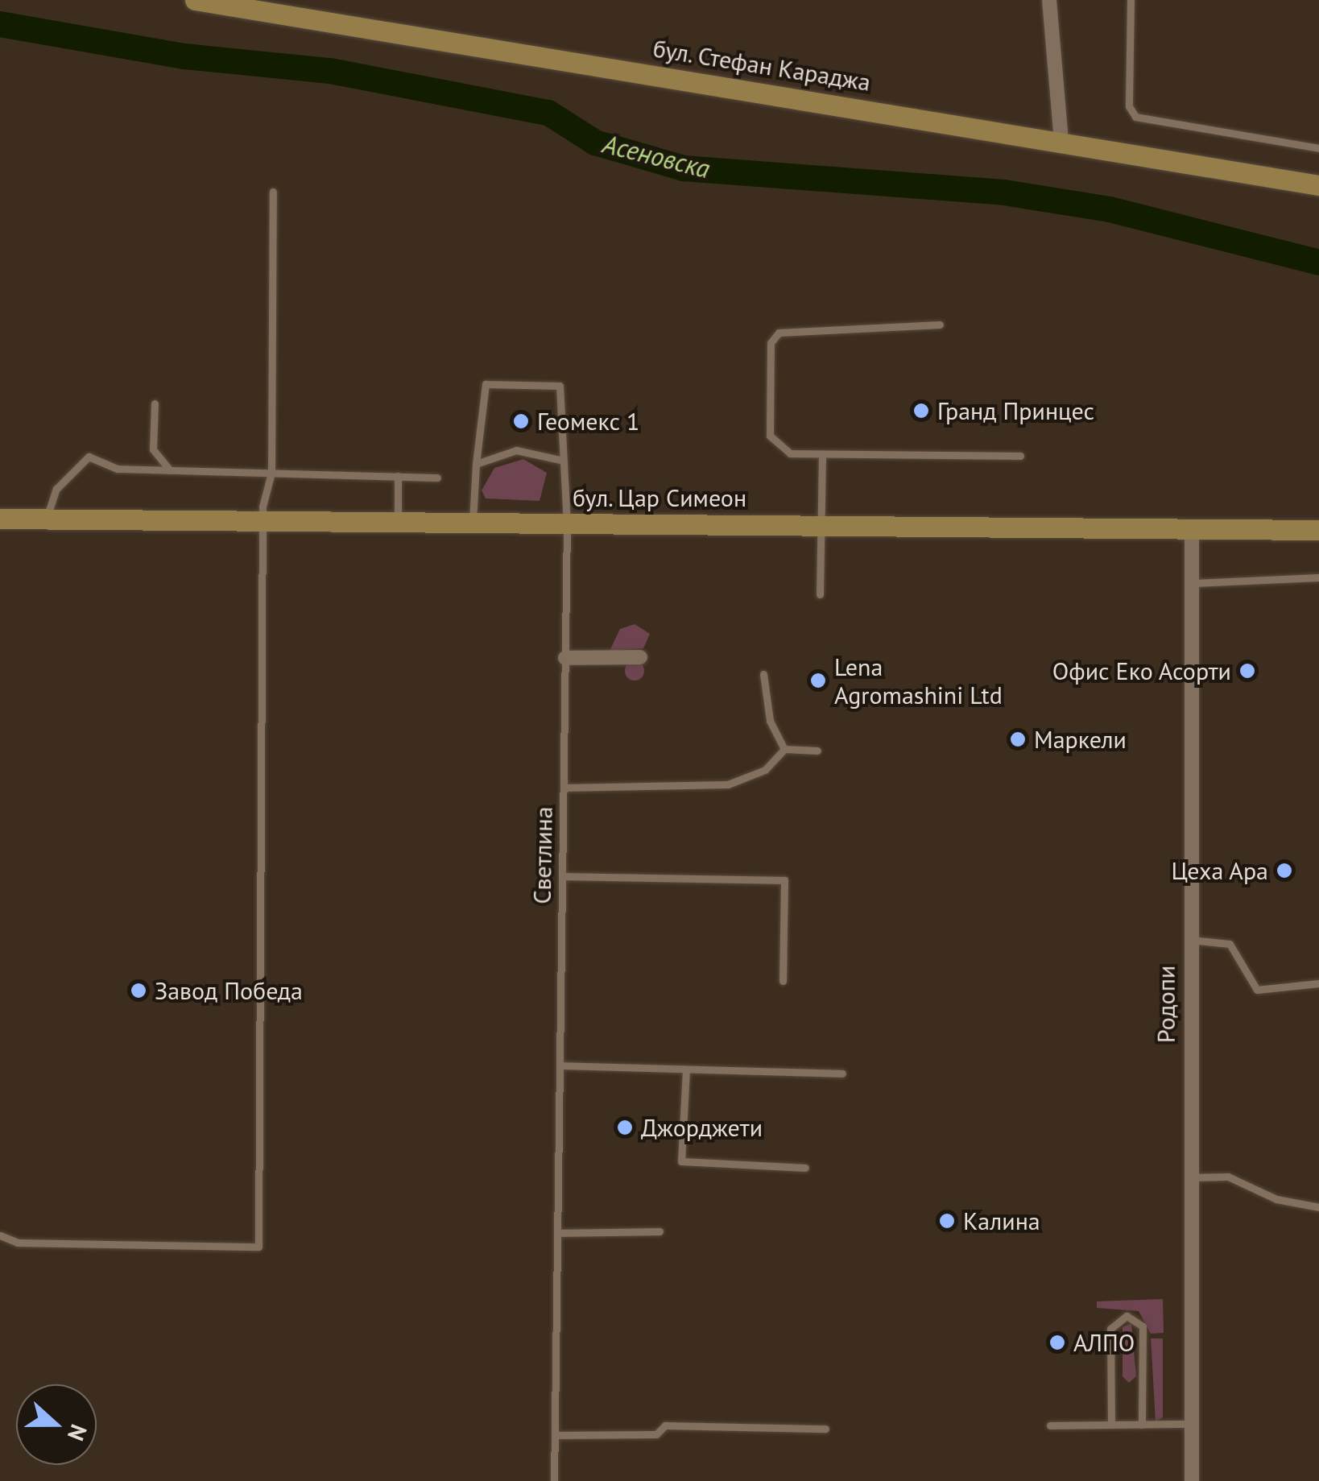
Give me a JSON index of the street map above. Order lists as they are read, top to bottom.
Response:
{
  "streets": {
    "main road": ["бул. Стефан Караджа", "бул. Цар Симеон"],
    "street": ["Родопи"],
    "lane": ["Светлина"]
  },
  "crossings": [
    ["бул. Цар Симеон", "Светлина"],
    ["бул. Цар Симеон", "Родопи"]
  ],
  "water": ["Асеновска"],
  "places": [
    "Гранд Принцес",
    "Геомекс 1",
    "Офис Еко Асорти",
    "Lena Agromashini Ltd",
    "Маркели",
    "Цеха Ара",
    "Завод Победа",
    "Джорджети",
    "Калина",
    "АЛПО"
  ],
  "north": "right"
}
